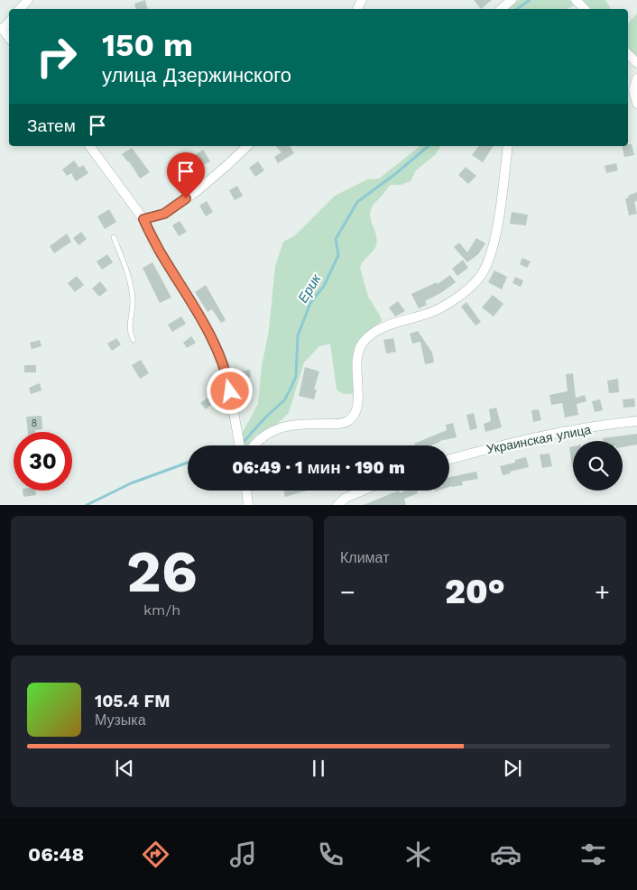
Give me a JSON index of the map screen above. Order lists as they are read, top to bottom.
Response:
{
  "streets": {
    "street": ["Украинская улица"]
  },
  "water": ["Ерик"],
  "house_numbers": ["8"],
  "page": {
    "turn": ["150 m", "улица Дзержинского"],
    "then": "Затем",
    "limit": "30",
    "trip": "06:49 · 1 мин · 190 m",
    "tile": [
      ["26", "km/h"],
      "Климат"
    ],
    "heat": ["−", "20°", "+"],
    "song": ["105.4 FM", "Музыка"],
    "tabs": "06:48"
  }
}
